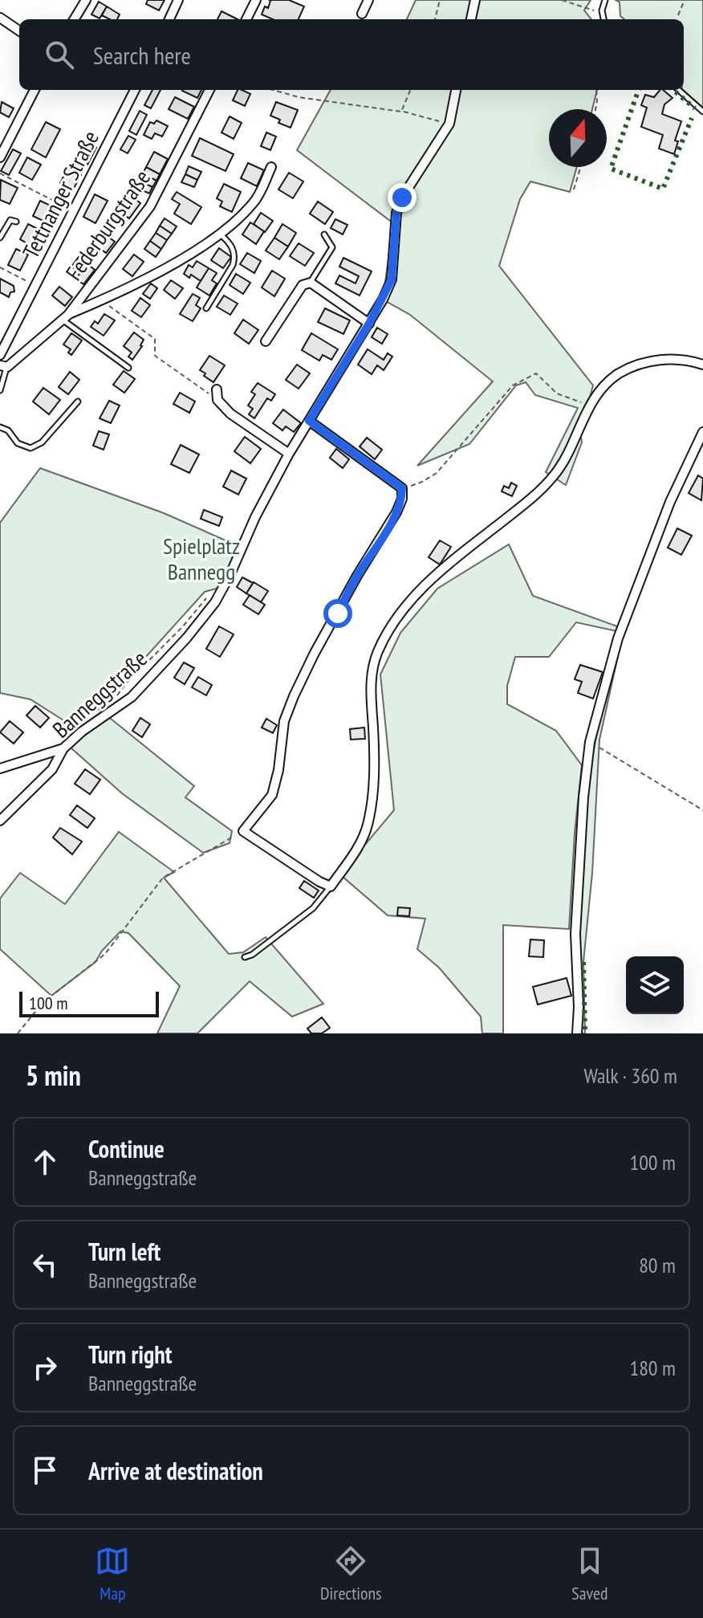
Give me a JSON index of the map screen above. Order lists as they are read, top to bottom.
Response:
{
  "streets": {
    "street": ["Tettnanger Straße", "Federburgstraße", "Banneggstraße"]
  },
  "parks": ["Spielplatz Bannegg"],
  "scale_bar": "100 m",
  "north": "top",
  "page": {
    "search": "Search here",
    "scale": "100 m",
    "heading": ["5 min", "Walk · 360 m"],
    "list": [
      ["Continue", "Banneggstraße", "100 m"],
      ["Turn left", "Banneggstraße", "80 m"],
      ["Turn right", "Banneggstraße", "180 m"],
      "Arrive at destination"
    ],
    "nav": ["Map", "Directions", "Saved"]
  }
}
